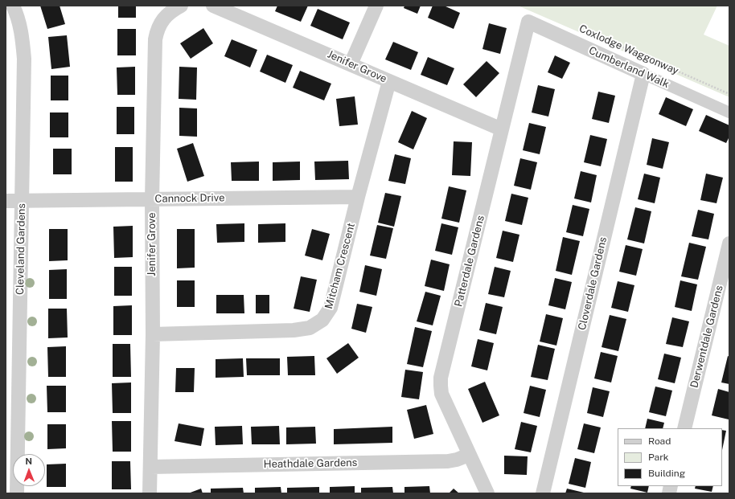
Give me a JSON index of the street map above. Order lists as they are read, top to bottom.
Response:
{
  "streets": {
    "street": [
      "Jenifer Grove",
      "Cumberland Walk",
      "Cannock Drive",
      "Cleveland Gardens",
      "Patterdale Gardens",
      "Mitcham Crescent",
      "Cloverdale Gardens",
      "Derwentdale Gardens",
      "Heathdale Gardens"
    ],
    "path": ["Coxlodge Waggonway"]
  },
  "crossings": [
    ["Jenifer Grove", "Cannock Drive"],
    ["Jenifer Grove", "Patterdale Gardens"],
    ["Jenifer Grove", "Mitcham Crescent"],
    ["Jenifer Grove", "Heathdale Gardens"],
    ["Cumberland Walk", "Patterdale Gardens"],
    ["Cumberland Walk", "Cloverdale Gardens"],
    ["Cannock Drive", "Cleveland Gardens"],
    ["Cannock Drive", "Mitcham Crescent"],
    ["Patterdale Gardens", "Heathdale Gardens"]
  ],
  "legend": ["Road", "Park", "Building"],
  "north": "top"
}
